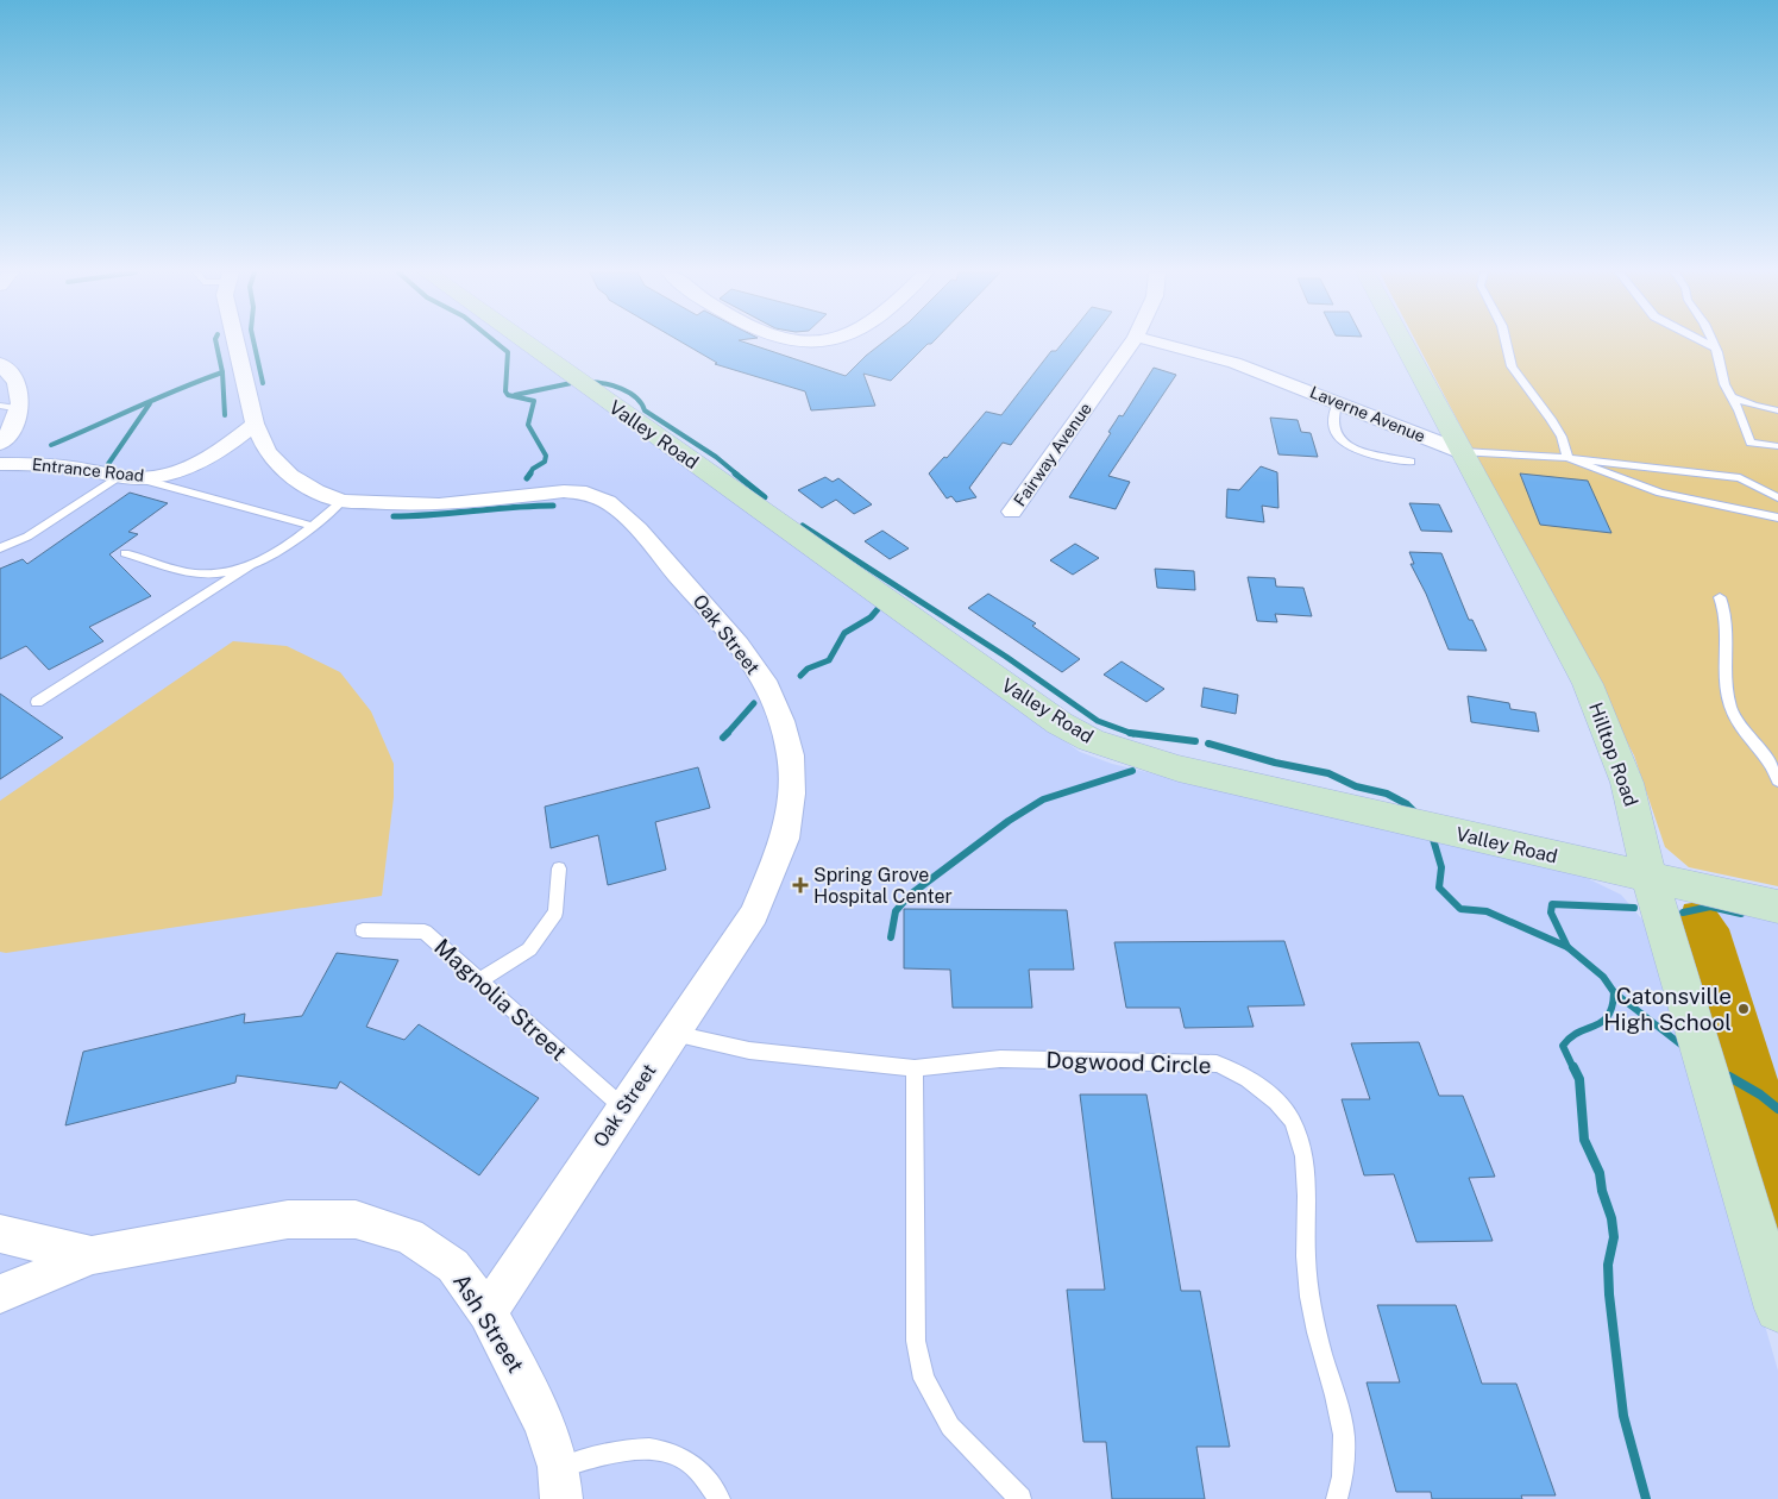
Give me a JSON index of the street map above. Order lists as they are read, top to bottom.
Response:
{
  "streets": {
    "street": [
      "Laverne Avenue",
      "Valley Road",
      "Fairway Avenue",
      "Entrance Road",
      "Oak Street",
      "Hilltop Road",
      "Ash Street"
    ],
    "lane": ["Magnolia Street", "Dogwood Circle"]
  },
  "crossings": [
    ["Laverne Avenue", "Hilltop Road"],
    ["Valley Road", "Hilltop Road"],
    ["Entrance Road", "Oak Street"],
    ["Oak Street", "Magnolia Street"],
    ["Oak Street", "Dogwood Circle"],
    ["Oak Street", "Ash Street"]
  ],
  "places": {
    "health": ["Spring Grove Hospital Center"],
    "other": ["Catonsville High School"]
  }
}
